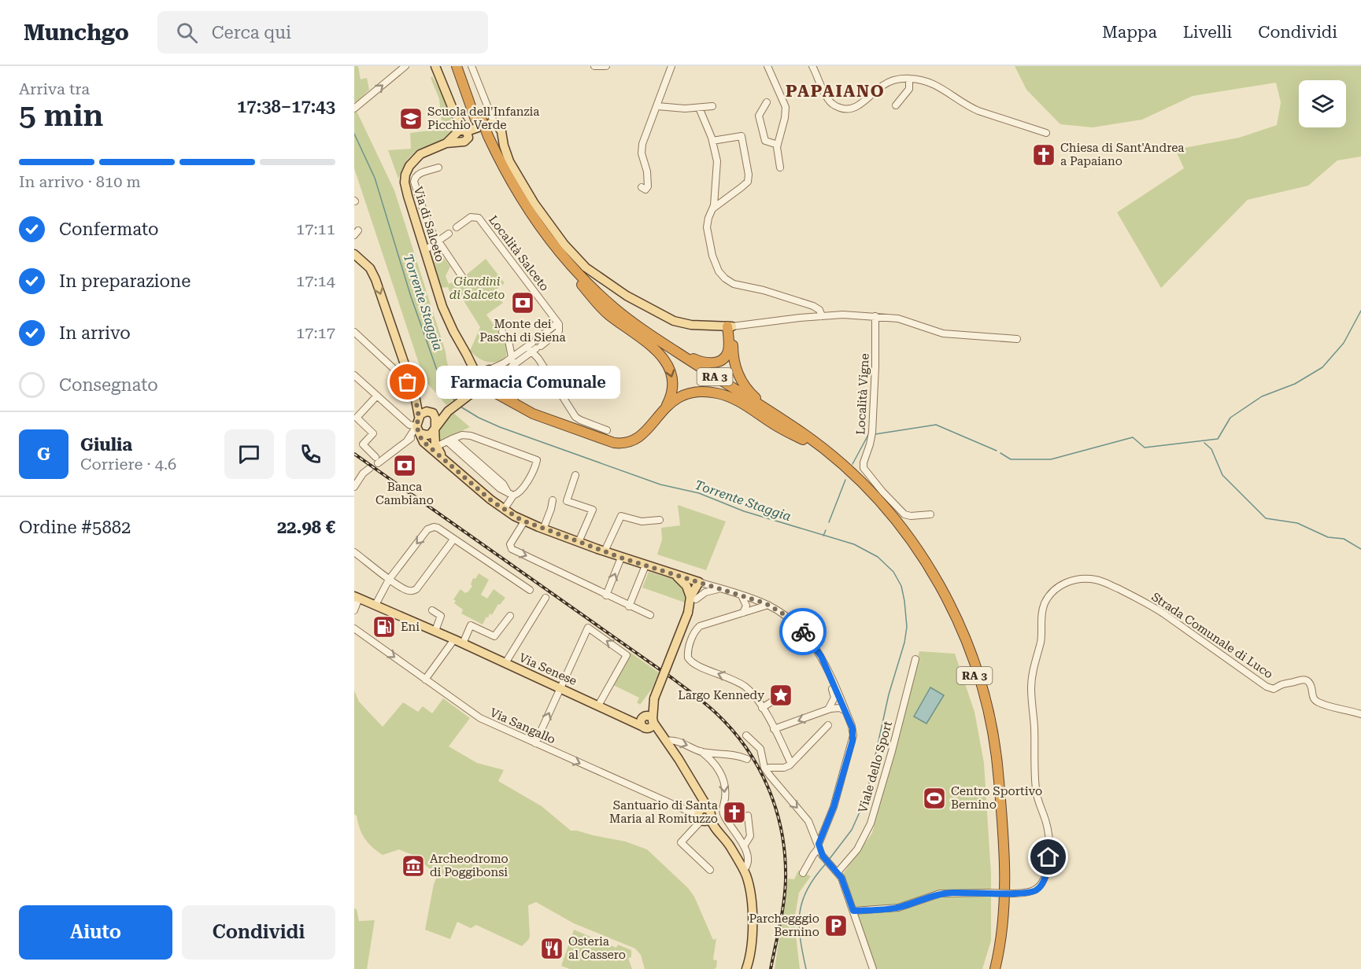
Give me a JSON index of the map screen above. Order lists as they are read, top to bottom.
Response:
{
  "streets": {
    "highway": ["RA 3"],
    "main road": ["Via di Salceto", "Via Senese"],
    "street": [
      "Località Salceto",
      "Località Vigne",
      "Strada Comunale di Luco",
      "Via Sangallo",
      "Viale dello Sport"
    ]
  },
  "crossings": [
    ["Via di Salceto", "RA 3"],
    ["Via Senese", "Via Sangallo"]
  ],
  "one_way": ["Via Sangallo"],
  "districts": ["PAPAIANO"],
  "water": ["Torrente Staggia"],
  "parks": ["Giardini di Salceto"],
  "places": {
    "school or university": ["Scuola dell'Infanzia Picchio Verde"],
    "church": ["Chiesa di Sant'Andrea a Papaiano", "Santuario di Santa Maria al Romituzzo"],
    "bank": ["Monte dei Paschi di Siena", "Banca Cambiano"],
    "other": ["Farmacia Comunale"],
    "fuel station": ["Eni"],
    "place": ["Largo Kennedy"],
    "sports": ["Centro Sportivo Bernino"],
    "museum": ["Archeodromo di Poggibonsi"],
    "parking": ["Parchegggio Bernino"],
    "restaurant": ["Osteria al Cassero"]
  },
  "page": {
    "header": "Munchgo",
    "search": "Cerca qui",
    "nav": ["Mappa", "Livelli", "Condividi"],
    "heading": ["5 min", "Arriva tra", "17:38–17:43"],
    "panel": [
      "Giulia",
      "Corriere · 4.6",
      "Ordine #5882",
      "22.98 €"
    ],
    "bar": "In arrivo · 810 m",
    "list": [
      ["Confermato", "17:11"],
      ["In preparazione", "17:14"],
      ["In arrivo", "17:17"],
      "Consegnato"
    ],
    "bubble": "Farmacia Comunale",
    "round": "G",
    "buttons": ["Aiuto", "Condividi"]
  }
}
